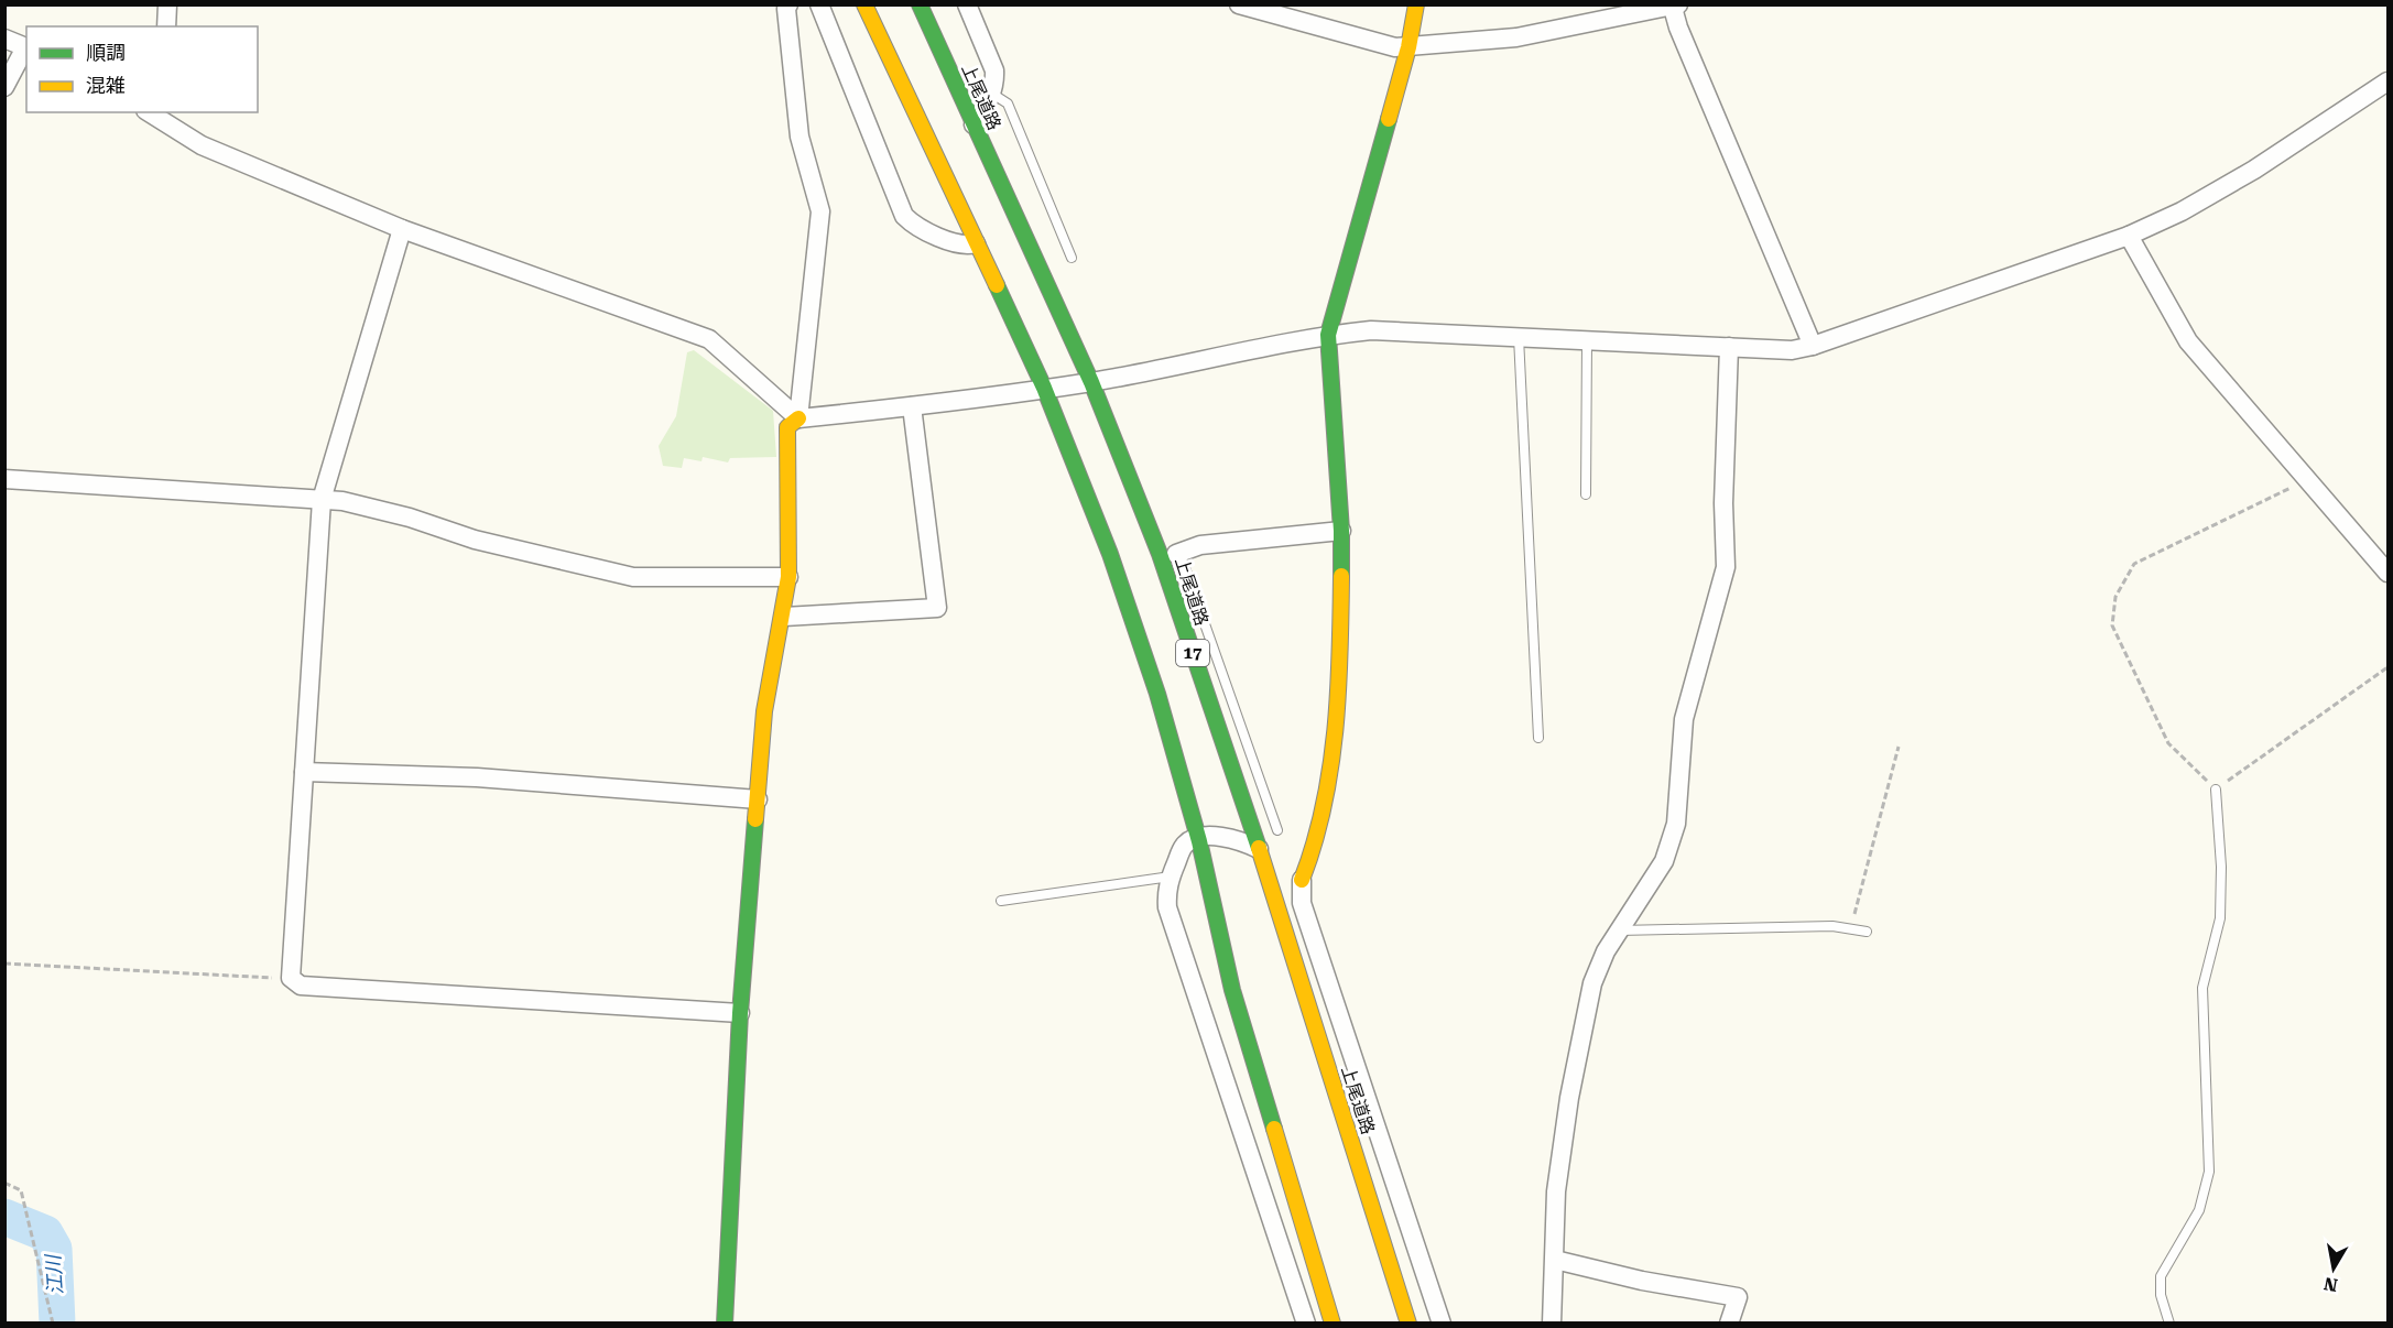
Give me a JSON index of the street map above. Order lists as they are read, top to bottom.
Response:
{
  "streets": {
    "main road": ["上尾道路", "17"]
  },
  "water": ["江川"],
  "legend": ["順調", "混雑"],
  "north": "bottom"
}
